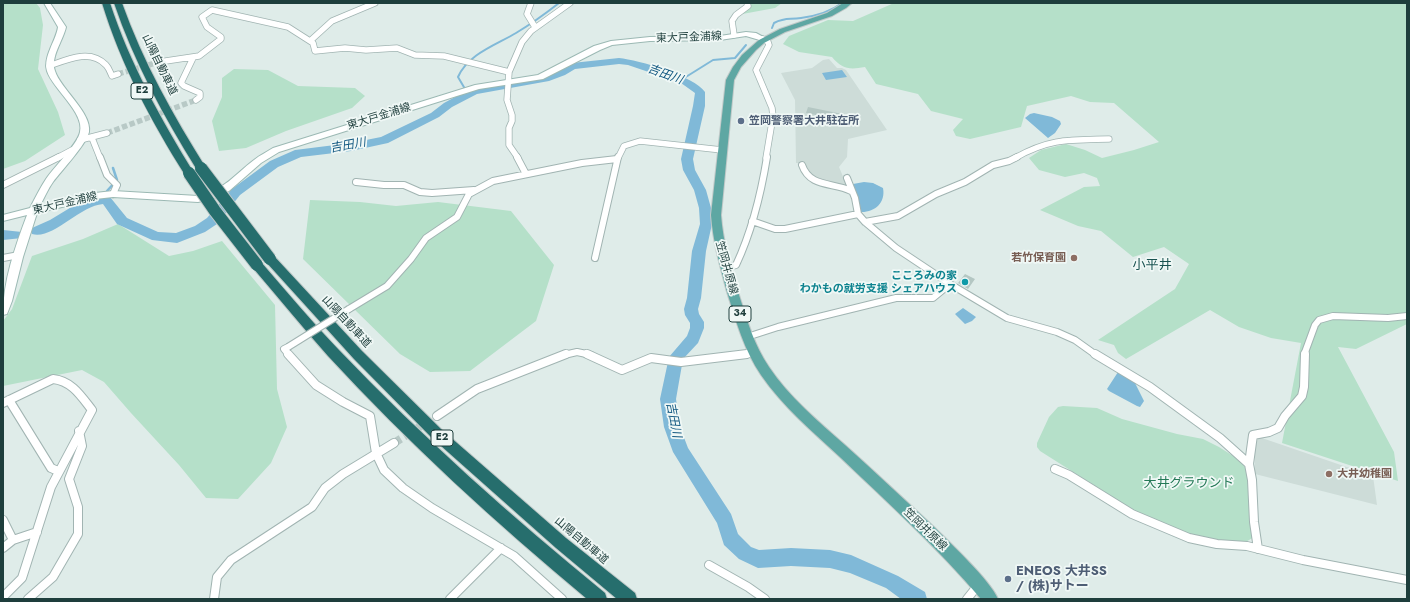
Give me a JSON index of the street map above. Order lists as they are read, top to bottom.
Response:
{
  "streets": {
    "highway": ["山陽自動車道", "E2"],
    "main road": ["東大戸金浦線", "笠岡井原線", "34"]
  },
  "crossings": [
    ["東大戸金浦線", "笠岡井原線"]
  ],
  "districts": ["小平井"],
  "water": ["吉田川"],
  "parks": ["大井グラウンド"],
  "places": [
    "笠岡警察署大井駐在所",
    "若竹保育園",
    "こころみの家 わかもの就労支援 シェアハウス",
    "大井幼稚園",
    "ENEOS 大井SS / (株)サトー"
  ]
}
